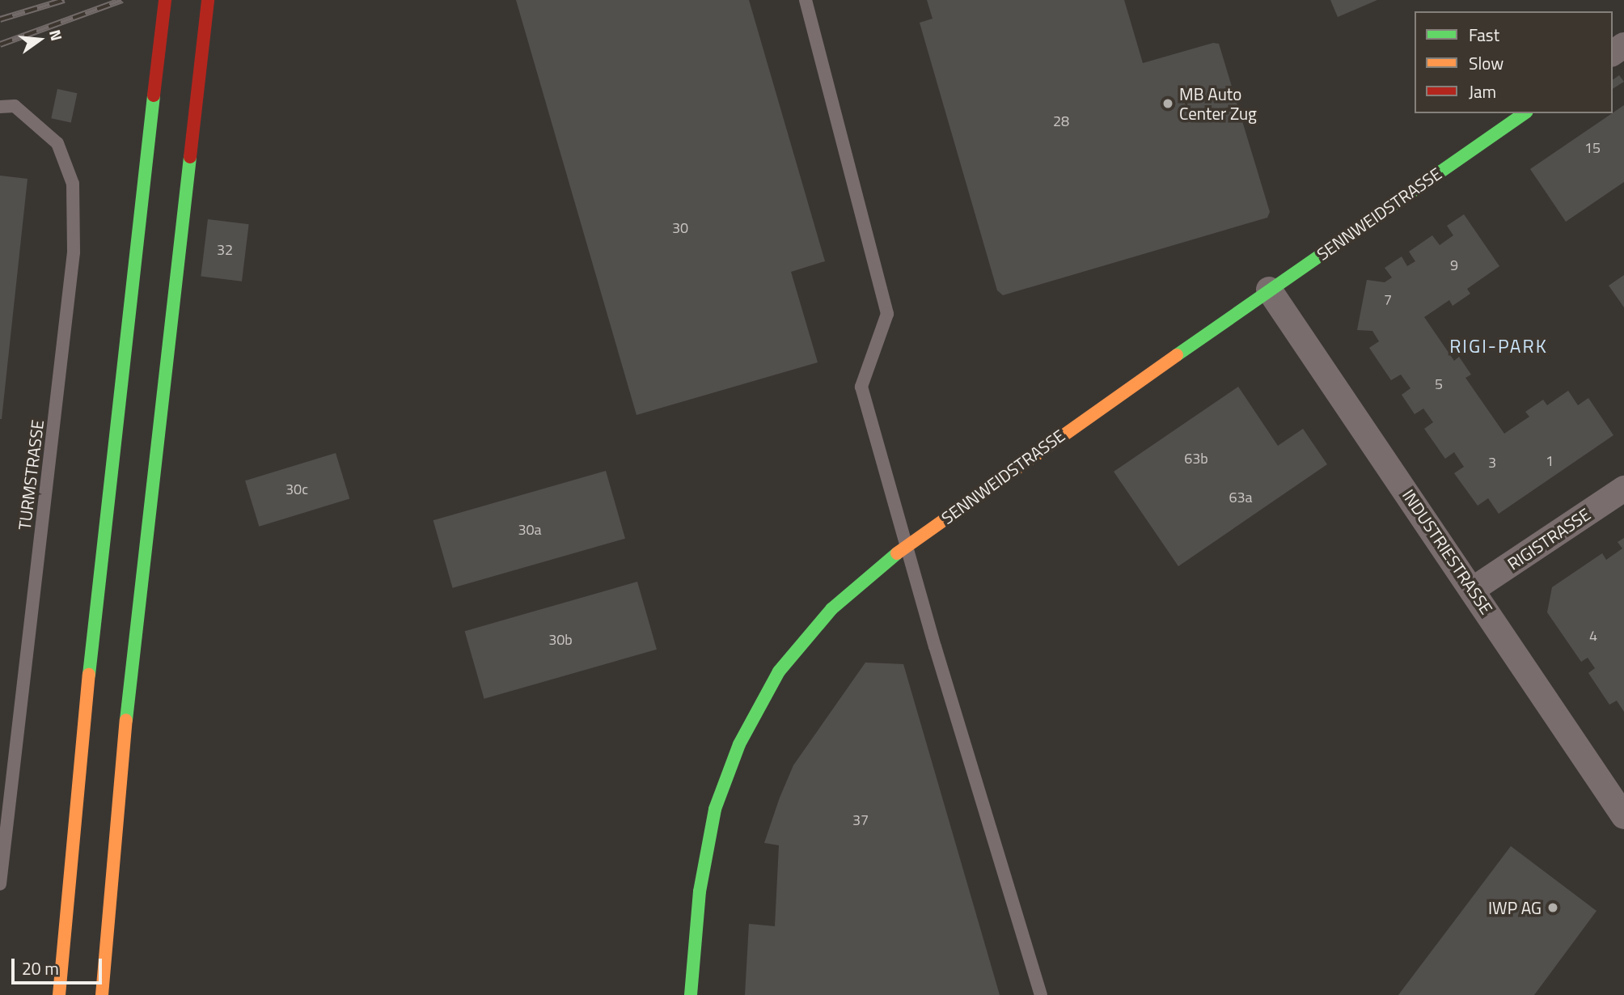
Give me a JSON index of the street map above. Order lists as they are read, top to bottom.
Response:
{
  "streets": {
    "main road": ["SENNWEIDSTRASSE"],
    "street": ["RIGISTRASSE", "INDUSTRIESTRASSE"],
    "lane": ["TURMSTRASSE"]
  },
  "crossings": [
    ["SENNWEIDSTRASSE", "INDUSTRIESTRASSE"],
    ["RIGISTRASSE", "INDUSTRIESTRASSE"]
  ],
  "districts": ["RIGI-PARK"],
  "places": ["MB Auto Center Zug", "IWP AG"],
  "house_numbers": [
    "28",
    "15",
    "30",
    "32",
    "9",
    "7",
    "5",
    "63b",
    "1",
    "3",
    "30c",
    "63a",
    "30a",
    "4",
    "30b",
    "37"
  ],
  "legend": ["Fast", "Slow", "Jam"],
  "scale_bar": "20 m",
  "north": "right"
}
